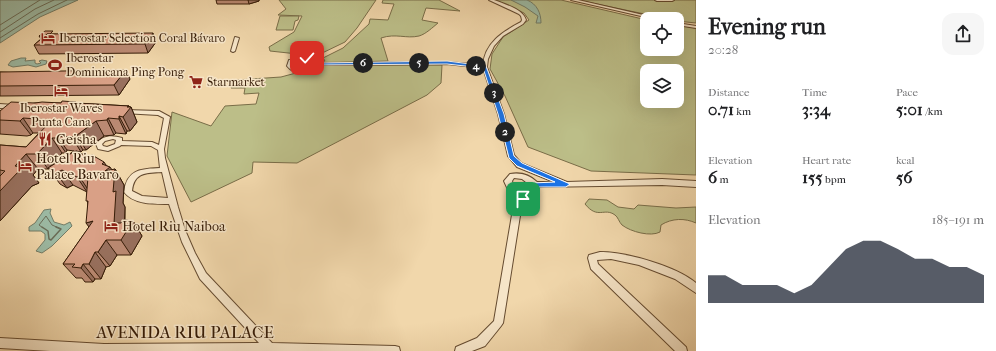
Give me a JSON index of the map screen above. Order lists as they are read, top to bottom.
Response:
{
  "streets": {
    "street": ["AVENIDA RIU PALACE"]
  },
  "places": {
    "hotel": [
      "Iberostar Selection Coral Bávaro",
      "Iberostar Waves Punta Cana",
      "Hotel Riu Palace Bavaro",
      "Hotel Riu Naiboa"
    ],
    "sports": ["Iberostar Dominicana Ping Pong"],
    "supermarket": ["Starmarket"],
    "restaurant": ["Geisha"]
  },
  "page": {
    "heading": ["Evening run", "20:28"],
    "pins": [
      "5",
      "6",
      "4",
      "3",
      "2"
    ],
    "stats": [
      ["Distance", "0.71 km"],
      ["Time", "3:34"],
      ["Pace", "5:01 /km"],
      ["Elevation", "6 m"],
      ["Heart rate", "155 bpm"],
      ["kcal", "56"]
    ],
    "chart": ["Elevation", "185–191 m"]
  }
}
